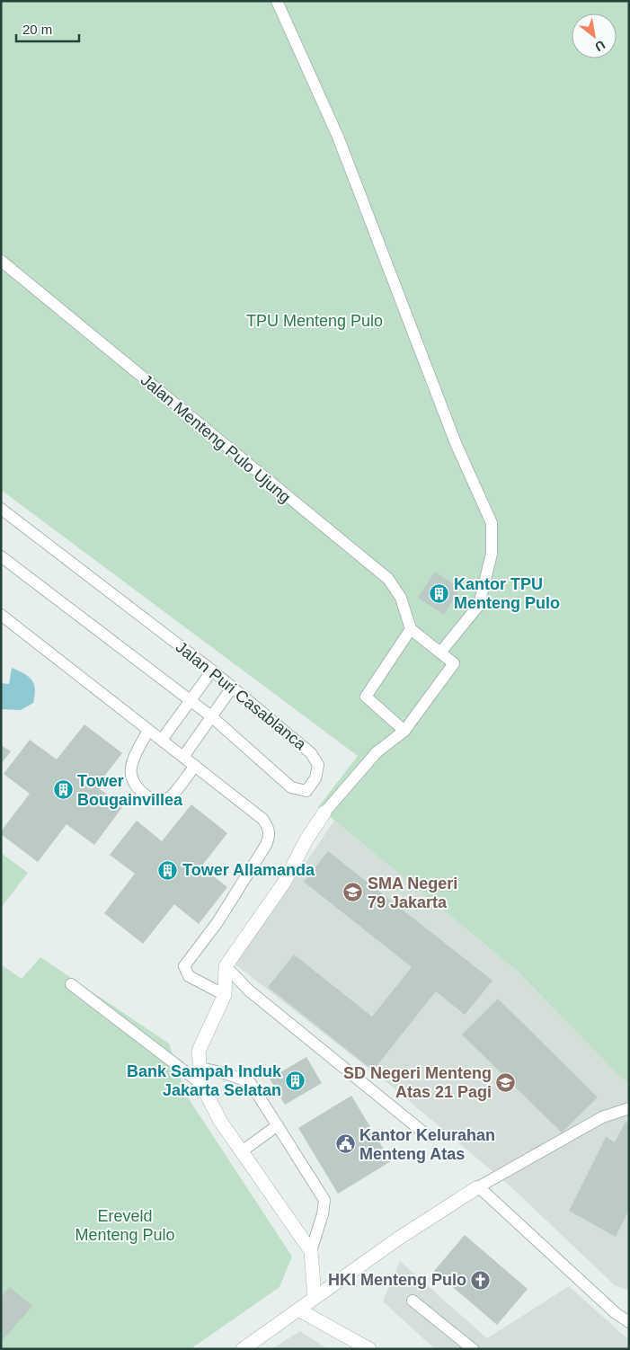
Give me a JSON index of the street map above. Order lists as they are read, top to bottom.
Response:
{
  "streets": {
    "lane": ["Jalan Menteng Pulo Ujung", "Jalan Puri Casablanca"]
  },
  "parks": ["TPU Menteng Pulo", "Ereveld Menteng Pulo"],
  "places": {
    "building": [
      "Kantor TPU Menteng Pulo",
      "Tower Bougainvillea",
      "Tower Allamanda",
      "Bank Sampah Induk Jakarta Selatan"
    ],
    "school or university": ["SMA Negeri 79 Jakarta", "SD Negeri Menteng Atas 21 Pagi"],
    "public building": ["Kantor Kelurahan Menteng Atas"],
    "church": ["HKI Menteng Pulo"]
  },
  "scale_bar": "20 m",
  "north": "bottom right"
}
